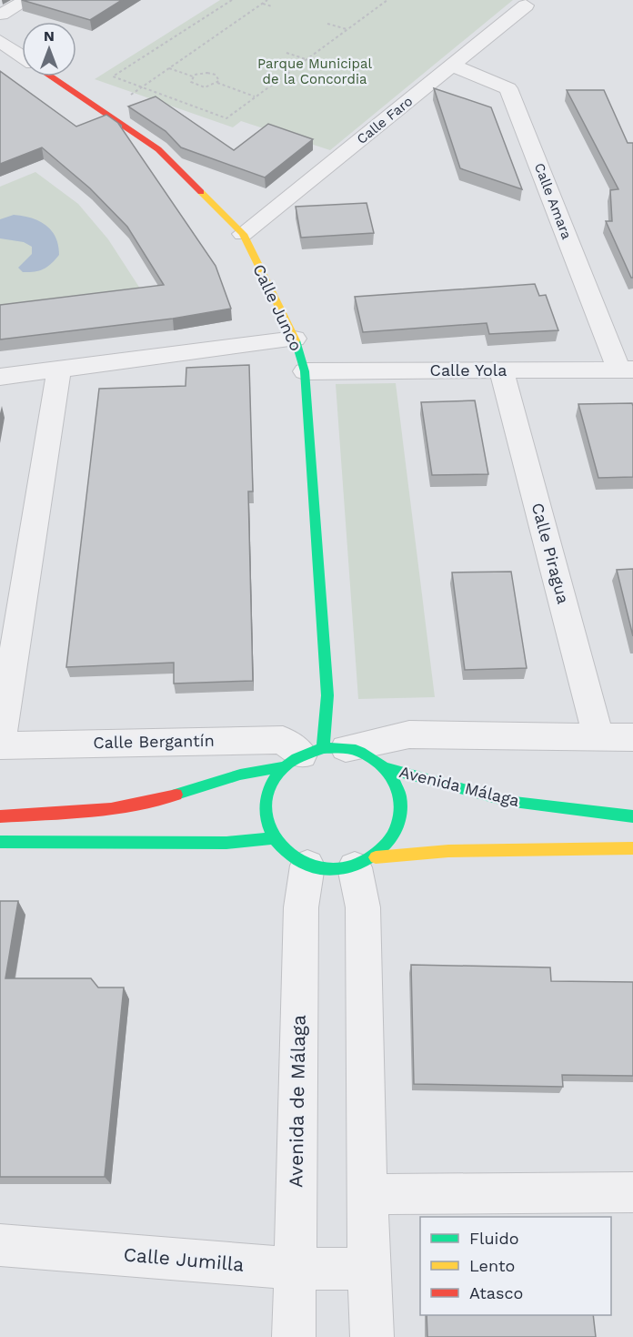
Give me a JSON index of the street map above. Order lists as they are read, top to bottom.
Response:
{
  "streets": {
    "street": [
      "Calle Faro",
      "Calle Amara",
      "Calle Junco",
      "Calle Yola",
      "Calle Piragua",
      "Calle Bergantín",
      "Avenida Málaga",
      "Avenida de Málaga",
      "Calle Jumilla"
    ]
  },
  "crossings": [
    ["Calle Faro", "Calle Amara"],
    ["Calle Faro", "Calle Junco"],
    ["Calle Amara", "Calle Yola"],
    ["Calle Junco", "Calle Yola"],
    ["Calle Junco", "Calle Bergantín"],
    ["Calle Junco", "Avenida Málaga"],
    ["Calle Junco", "Avenida de Málaga"],
    ["Calle Yola", "Calle Piragua"],
    ["Calle Bergantín", "Avenida Málaga"],
    ["Calle Bergantín", "Avenida de Málaga"],
    ["Avenida Málaga", "Avenida de Málaga"],
    ["Avenida de Málaga", "Calle Jumilla"]
  ],
  "parks": ["Parque Municipal de la Concordia"],
  "legend": ["Fluido", "Lento", "Atasco"],
  "north": "top"
}
